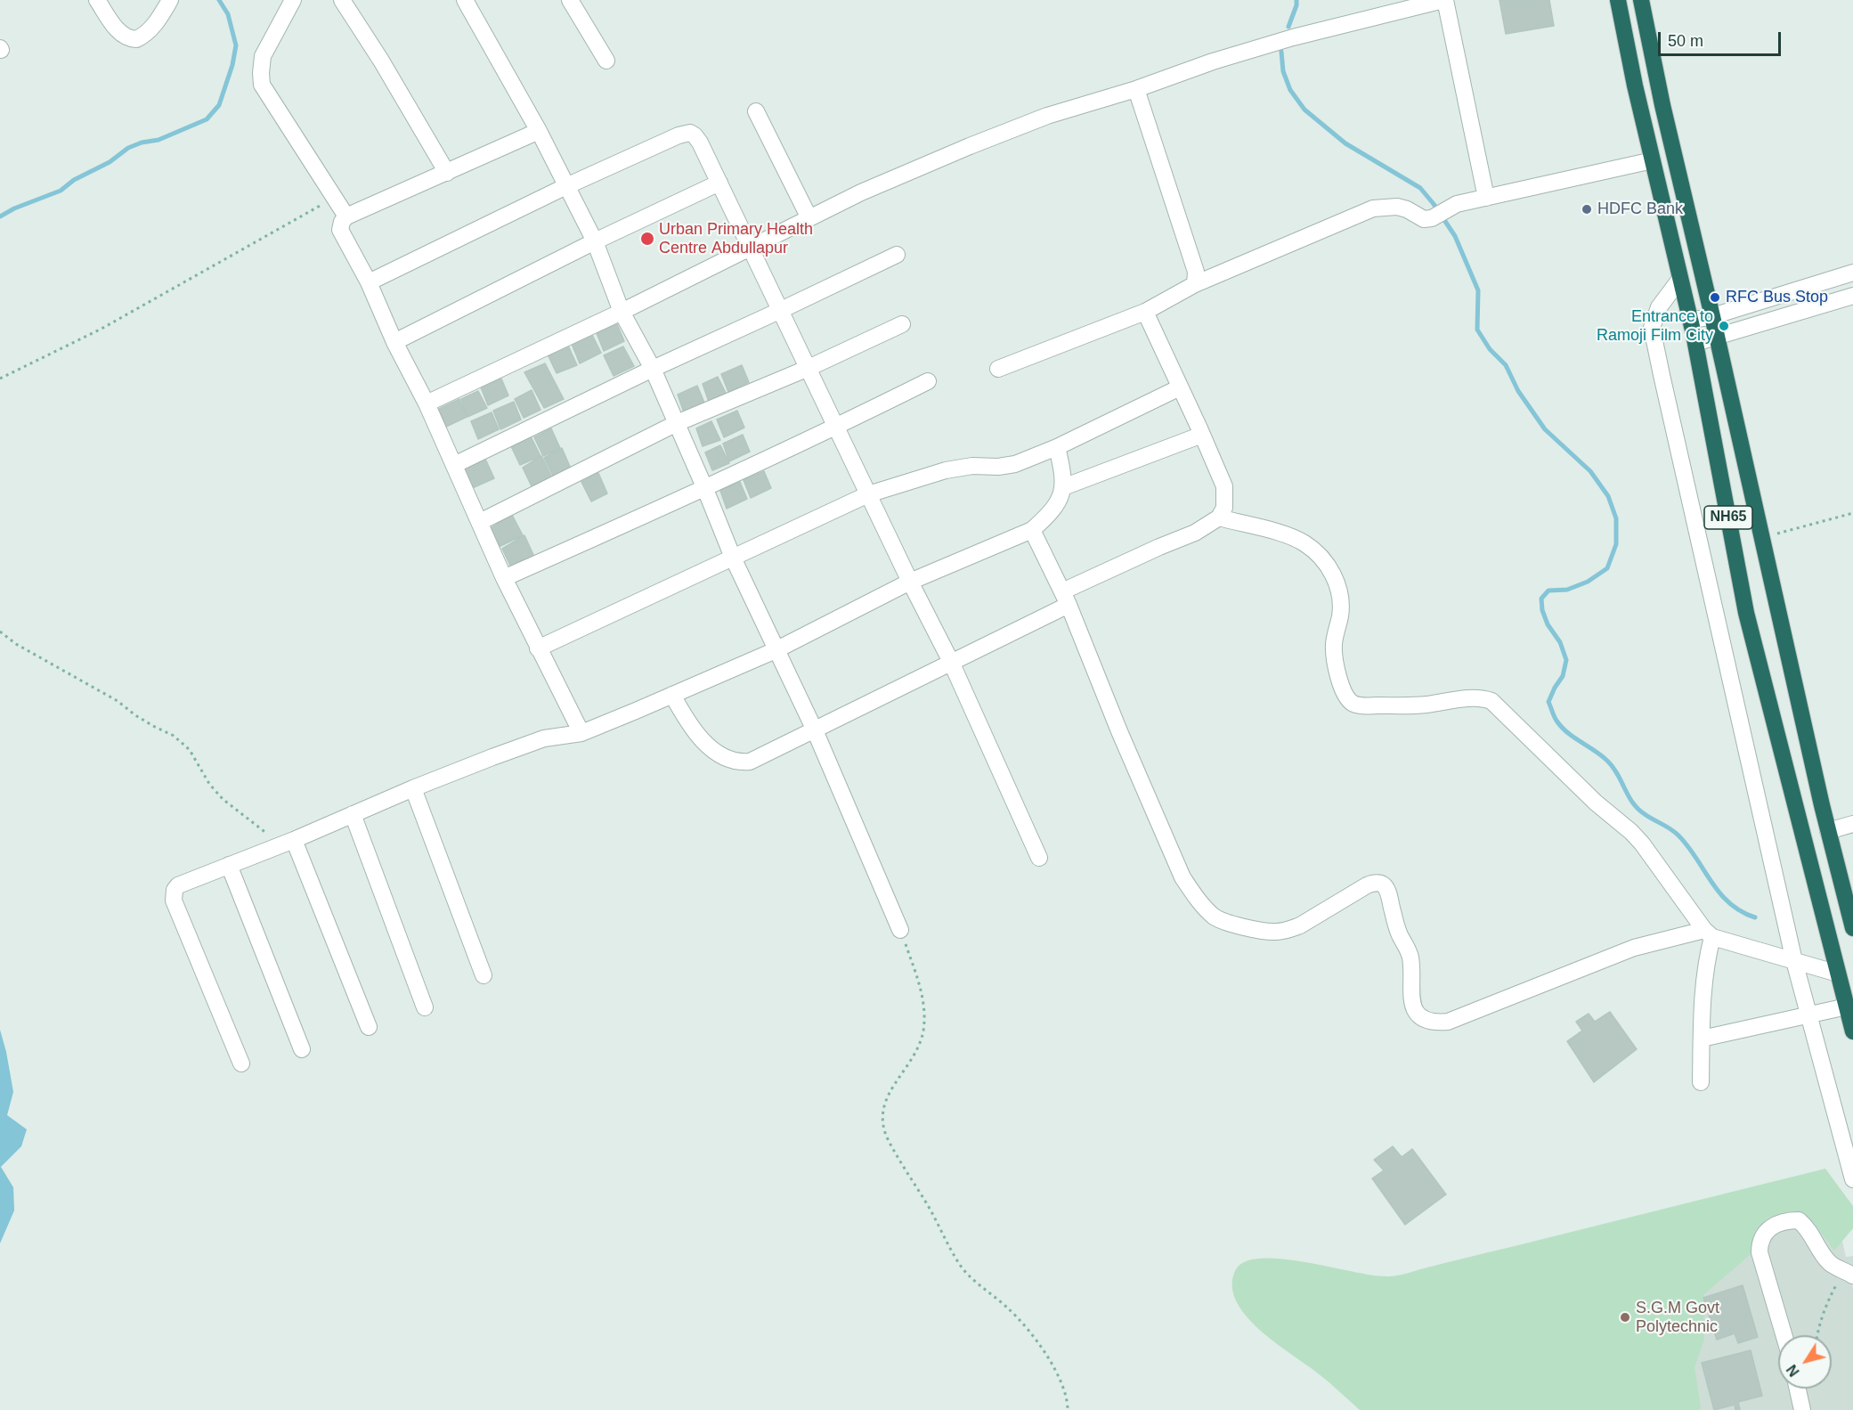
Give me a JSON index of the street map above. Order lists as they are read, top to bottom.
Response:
{
  "streets": {
    "highway": ["NH65"]
  },
  "places": [
    "HDFC Bank",
    "Urban Primary Health Centre Abdullapur",
    "RFC Bus Stop",
    "Entrance to Ramoji Film City",
    "S.G.M Govt Polytechnic"
  ],
  "scale_bar": "50 m",
  "north": "bottom left"
}
